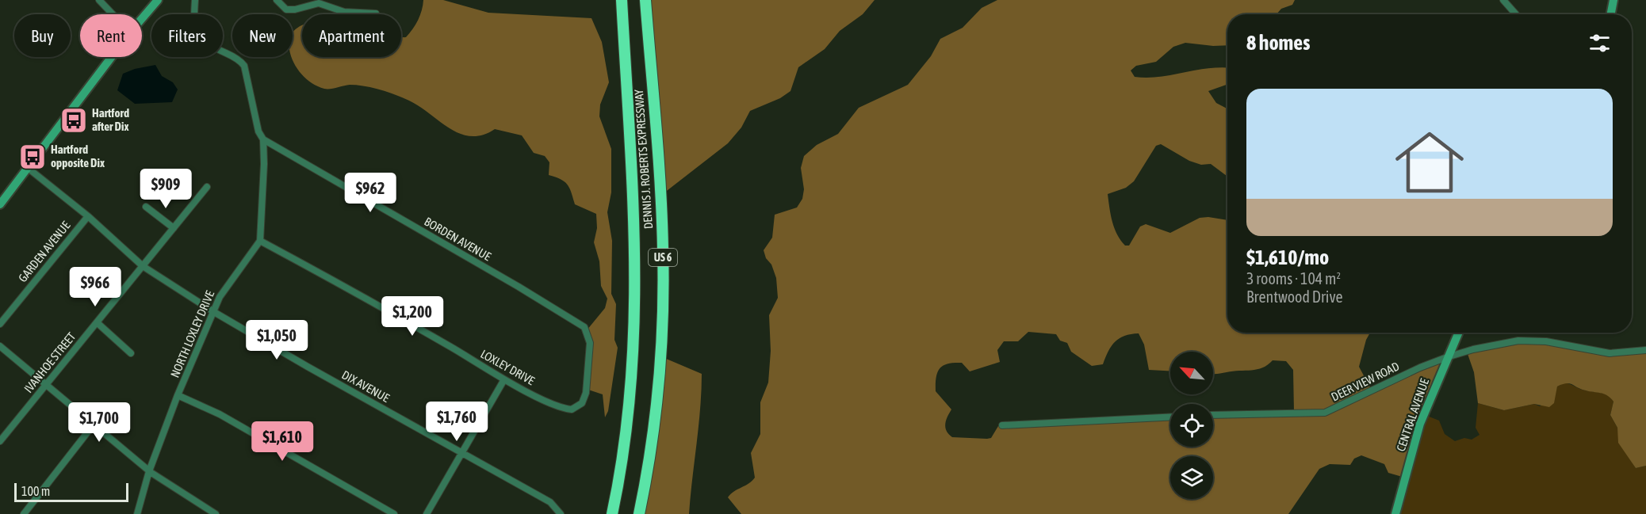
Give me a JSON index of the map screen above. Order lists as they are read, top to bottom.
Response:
{
  "streets": {
    "highway": ["DENNIS J. ROBERTS EXPRESSWAY", "US 6"],
    "main road": ["CENTRAL AVENUE"],
    "street": [
      "BORDEN AVENUE",
      "GARDEN AVENUE",
      "NORTH LOXLEY DRIVE",
      "IVANHOE STREET",
      "LOXLEY DRIVE",
      "DEER VIEW ROAD",
      "DIX AVENUE"
    ]
  },
  "crossings": [
    ["BORDEN AVENUE", "LOXLEY DRIVE"],
    ["GARDEN AVENUE", "DIX AVENUE"],
    ["NORTH LOXLEY DRIVE", "LOXLEY DRIVE"],
    ["NORTH LOXLEY DRIVE", "DIX AVENUE"],
    ["IVANHOE STREET", "DIX AVENUE"],
    ["DEER VIEW ROAD", "CENTRAL AVENUE"]
  ],
  "places": {
    "bus stop": ["Hartford after Dix", "Hartford opposite Dix"]
  },
  "scale_bar": "100 m",
  "north": "top left",
  "page": {
    "chip": [
      "Buy",
      "Rent",
      "Filters",
      "New",
      "Apartment"
    ],
    "heading": "8 homes",
    "list": [
      {
        "name": "$1,610/mo",
        "note": "3 rooms · 104 m² · Brentwood Drive"
      }
    ],
    "price": [
      "$909",
      "$962",
      "$966",
      "$1,200",
      "$1,050",
      "$1,760",
      "$1,700",
      "$1,610"
    ],
    "scale": "100 m"
  }
}
